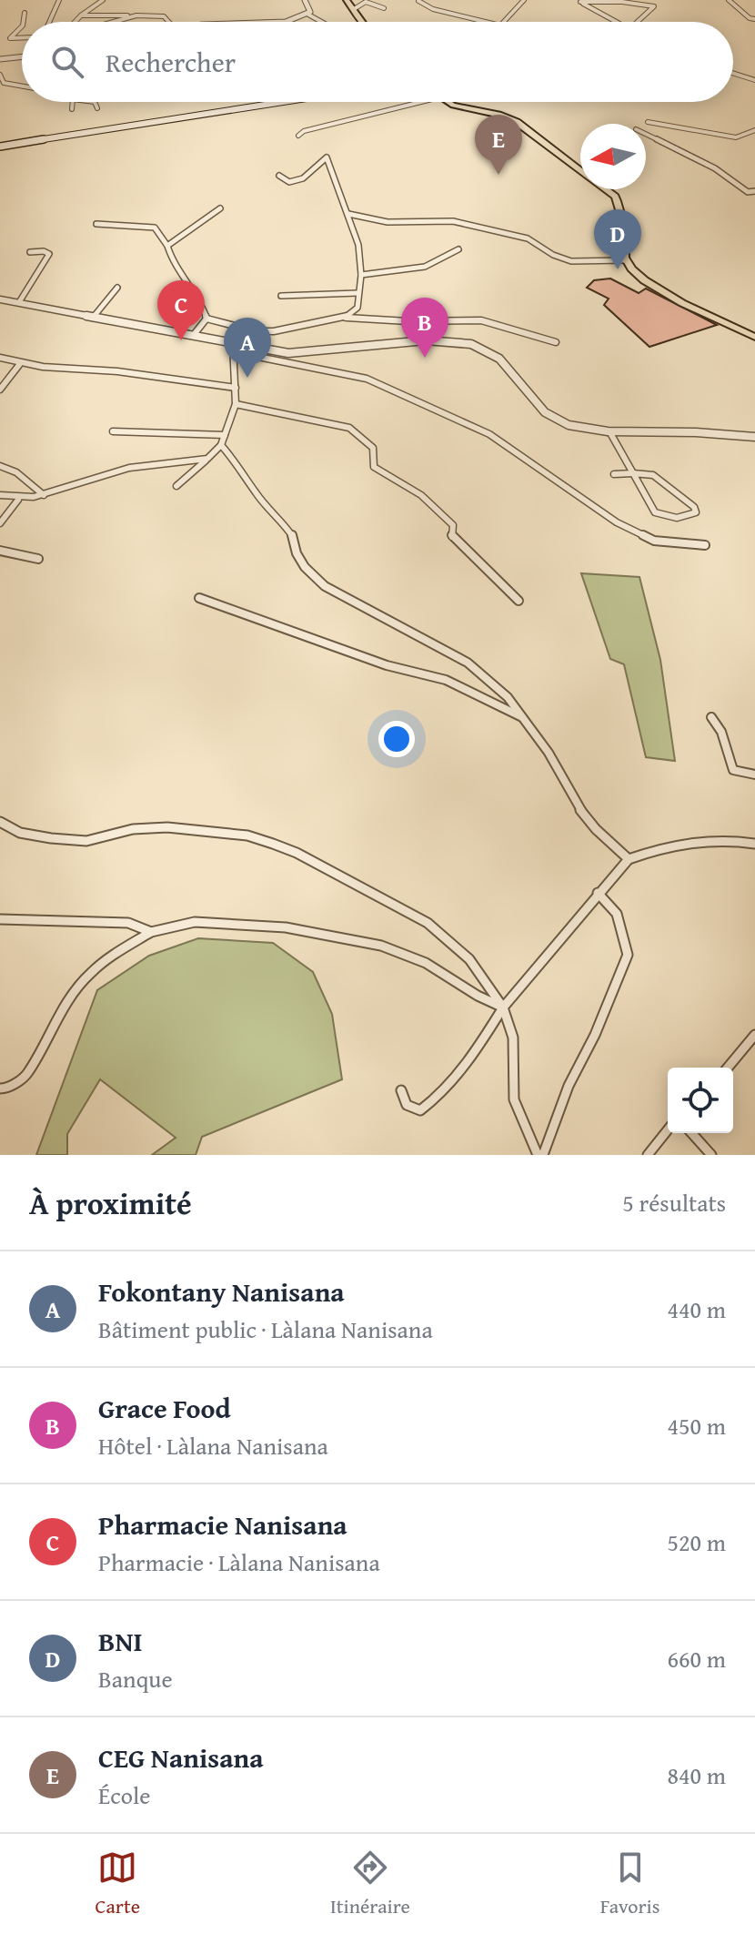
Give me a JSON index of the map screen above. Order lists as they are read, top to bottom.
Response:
{
  "north": "left",
  "page": {
    "search": "Rechercher",
    "pins": [
      "E",
      "D",
      "C",
      "B",
      "A"
    ],
    "heading": ["À proximité", "5 résultats"],
    "list": [
      {
        "mark": "A",
        "name": "Fokontany Nanisana",
        "note": "Bâtiment public · Làlana Nanisana",
        "value": "440 m"
      },
      {
        "mark": "B",
        "name": "Grace Food",
        "note": "Hôtel · Làlana Nanisana",
        "value": "450 m"
      },
      {
        "mark": "C",
        "name": "Pharmacie Nanisana",
        "note": "Pharmacie · Làlana Nanisana",
        "value": "520 m"
      },
      {
        "mark": "D",
        "name": "BNI",
        "note": "Banque",
        "value": "660 m"
      },
      {
        "mark": "E",
        "name": "CEG Nanisana",
        "note": "École",
        "value": "840 m"
      }
    ],
    "nav": ["Carte", "Itinéraire", "Favoris"]
  }
}
